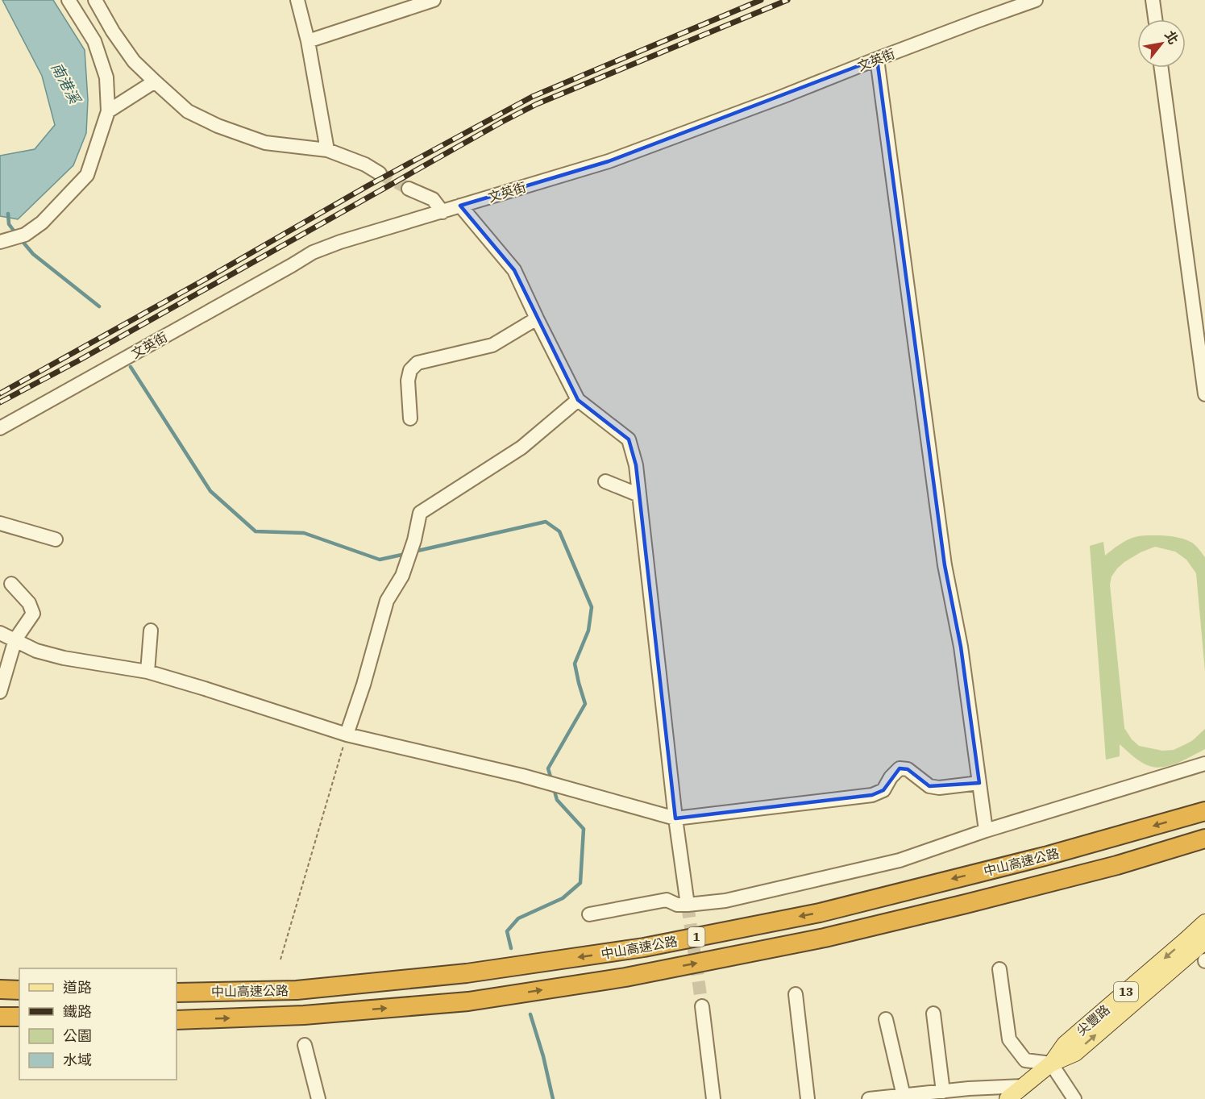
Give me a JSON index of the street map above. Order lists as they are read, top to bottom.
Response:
{
  "streets": {
    "highway": ["中山高速公路", "1"],
    "main road": ["13", "尖豐路"],
    "street": ["文英街"]
  },
  "water": ["南港溪"],
  "legend": [
    "道路",
    "鐵路",
    "公園",
    "水域"
  ],
  "north": "top right"
}
